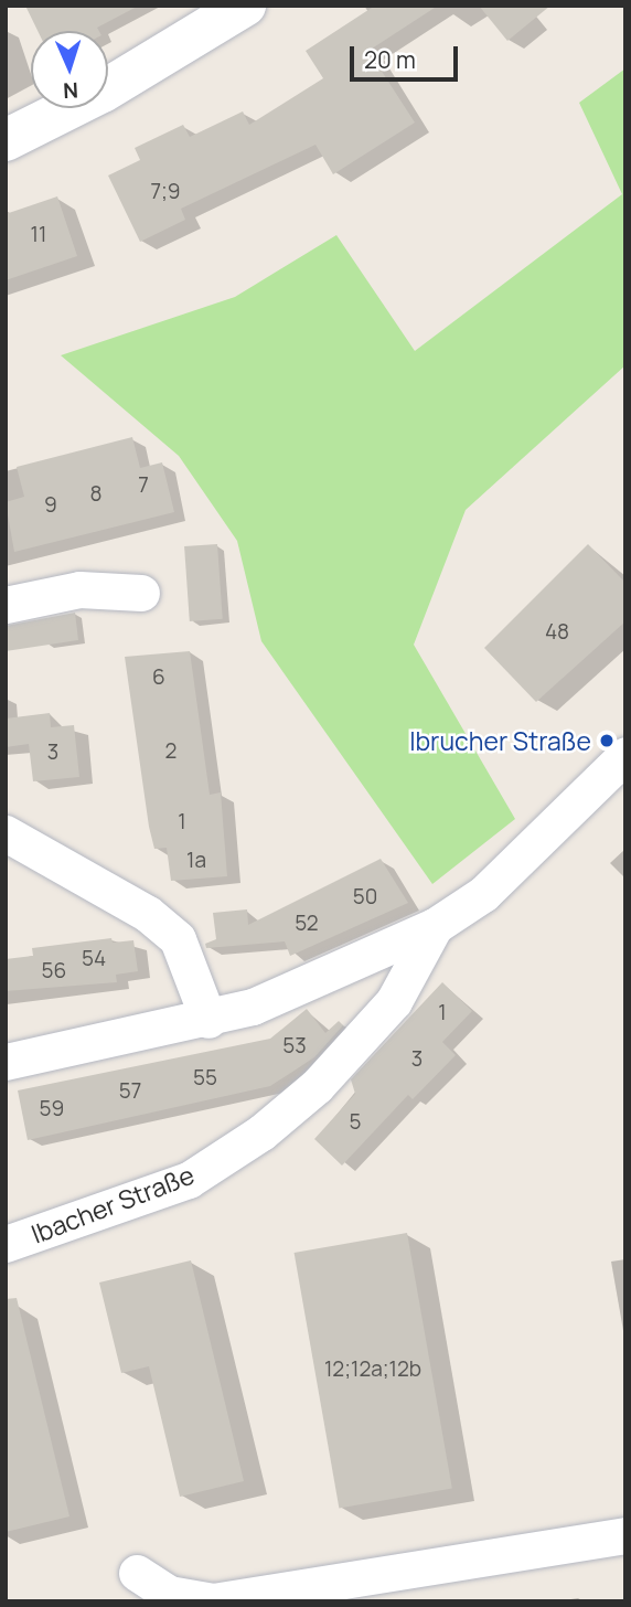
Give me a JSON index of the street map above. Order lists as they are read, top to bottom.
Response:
{
  "streets": {
    "street": ["Ibacher Straße"]
  },
  "places": ["Ibrucher Straße"],
  "house_numbers": [
    "7;9",
    "11",
    "7",
    "8",
    "9",
    "48",
    "6",
    "2",
    "3",
    "1",
    "1a",
    "50",
    "52",
    "54",
    "56",
    "1",
    "53",
    "3",
    "55",
    "57",
    "59",
    "5",
    "12;12a;12b"
  ],
  "scale_bar": "20 m",
  "north": "bottom"
}
